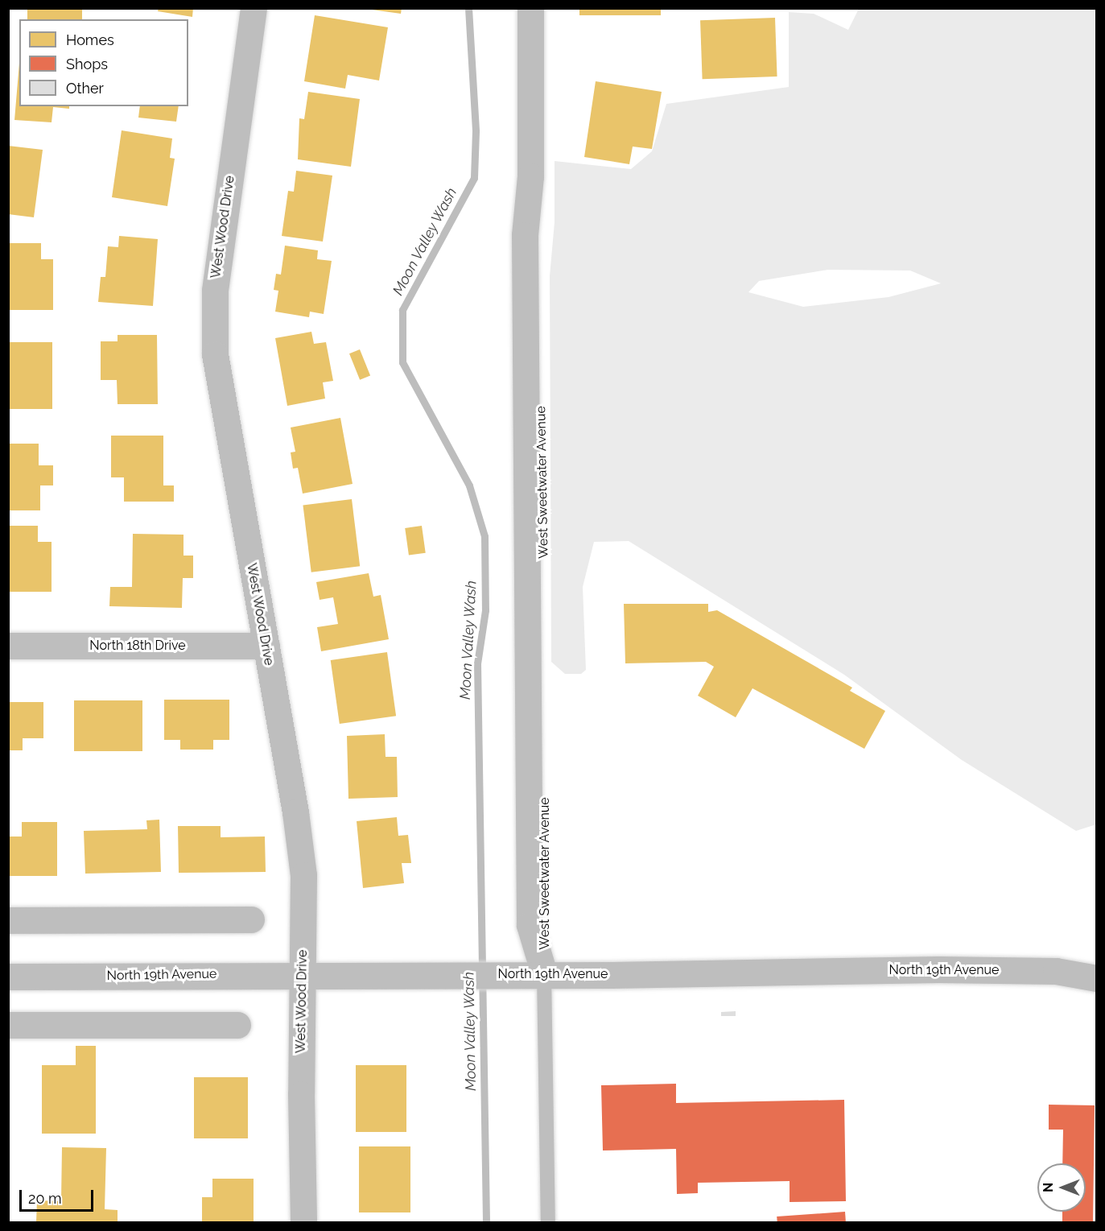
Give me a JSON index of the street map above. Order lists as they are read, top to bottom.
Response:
{
  "streets": {
    "street": [
      "West Wood Drive",
      "West Sweetwater Avenue",
      "North 18th Drive",
      "North 19th Avenue"
    ]
  },
  "crossings": [
    ["West Wood Drive", "North 18th Drive"],
    ["West Wood Drive", "North 19th Avenue"],
    ["West Sweetwater Avenue", "North 19th Avenue"]
  ],
  "water": ["Moon Valley Wash"],
  "legend": ["Homes", "Shops", "Other"],
  "scale_bar": "20 m",
  "north": "left"
}
